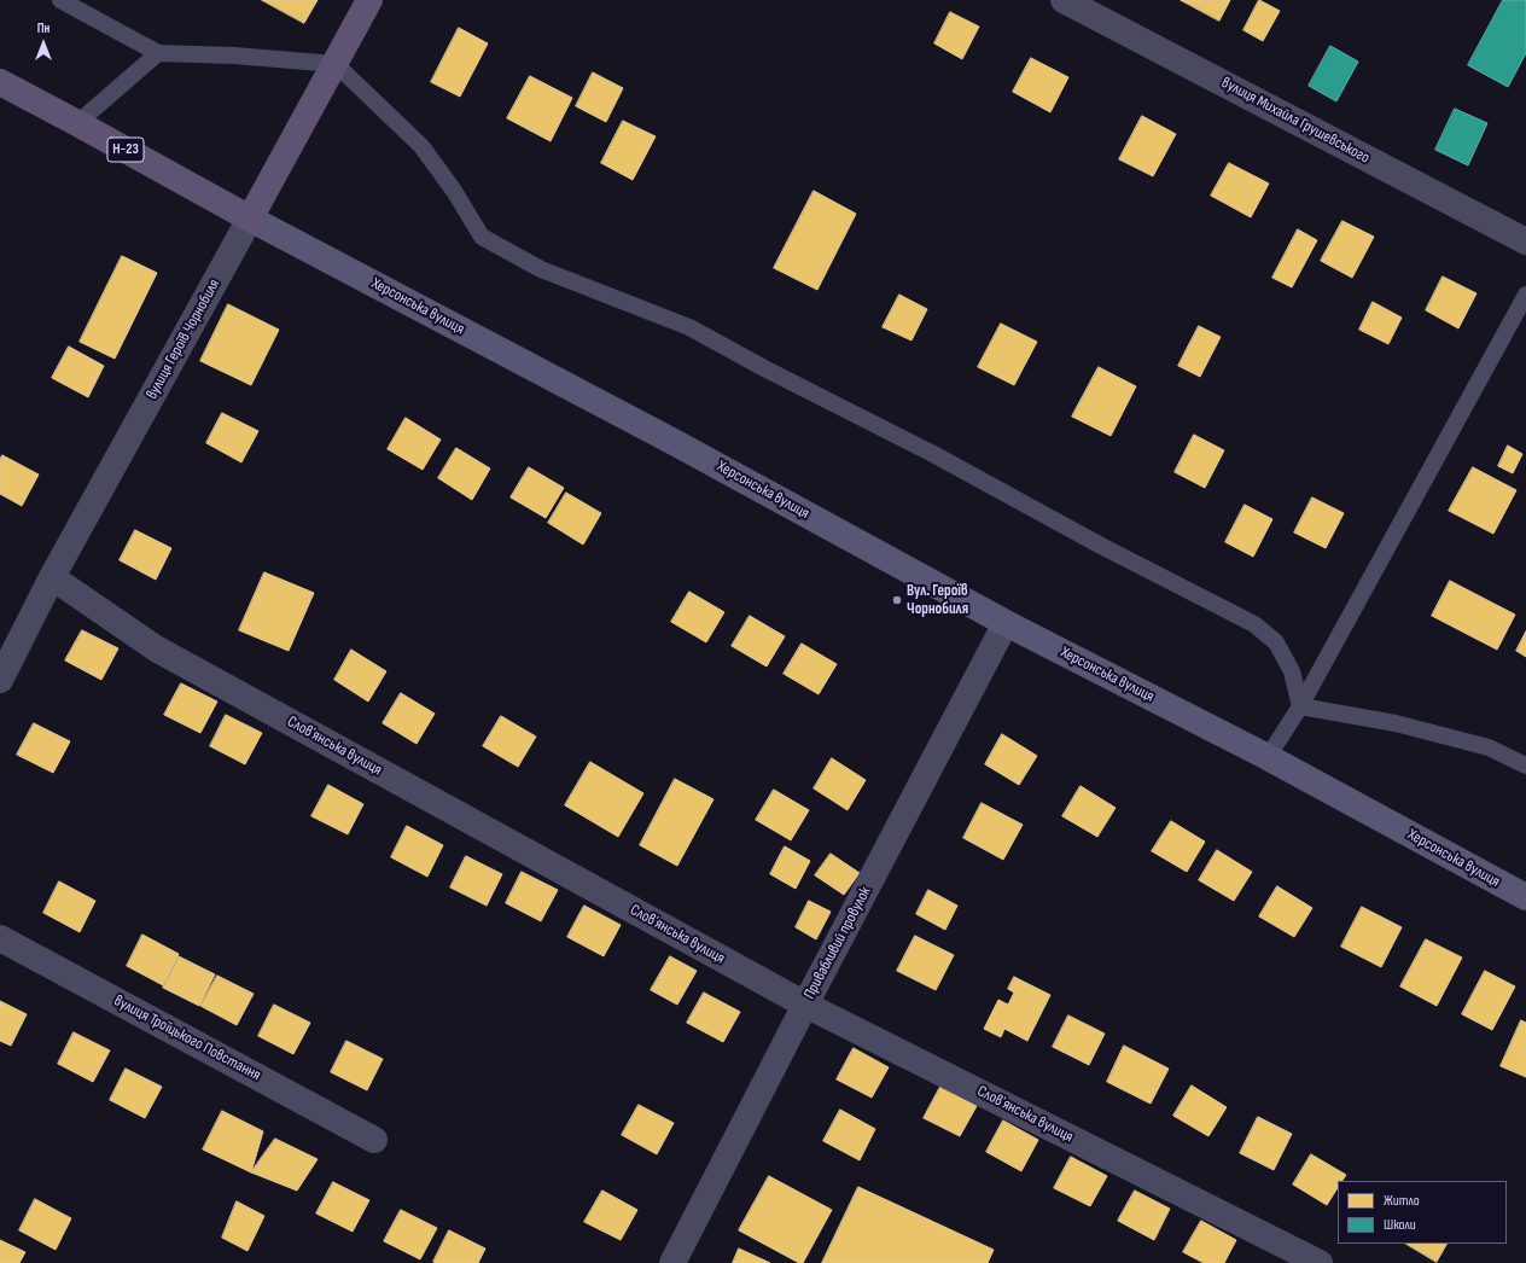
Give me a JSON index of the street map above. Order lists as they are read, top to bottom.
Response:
{
  "streets": {
    "main road": ["Н-23", "Херсонська вулиця", "вулиця Героїв Чорнобиля"],
    "street": [
      "вулиця Михайла Грушевського",
      "Словʼянська вулиця",
      "Привабливий провулок",
      "вулиця Троїцького Повстання"
    ]
  },
  "crossings": [
    ["Херсонська вулиця", "вулиця Героїв Чорнобиля"],
    ["Херсонська вулиця", "Привабливий провулок"],
    ["вулиця Героїв Чорнобиля", "Словʼянська вулиця"],
    ["Словʼянська вулиця", "Привабливий провулок"]
  ],
  "places": ["Вул. Героїв Чорнобиля"],
  "legend": ["Житло", "Школи"],
  "north": "top"
}
